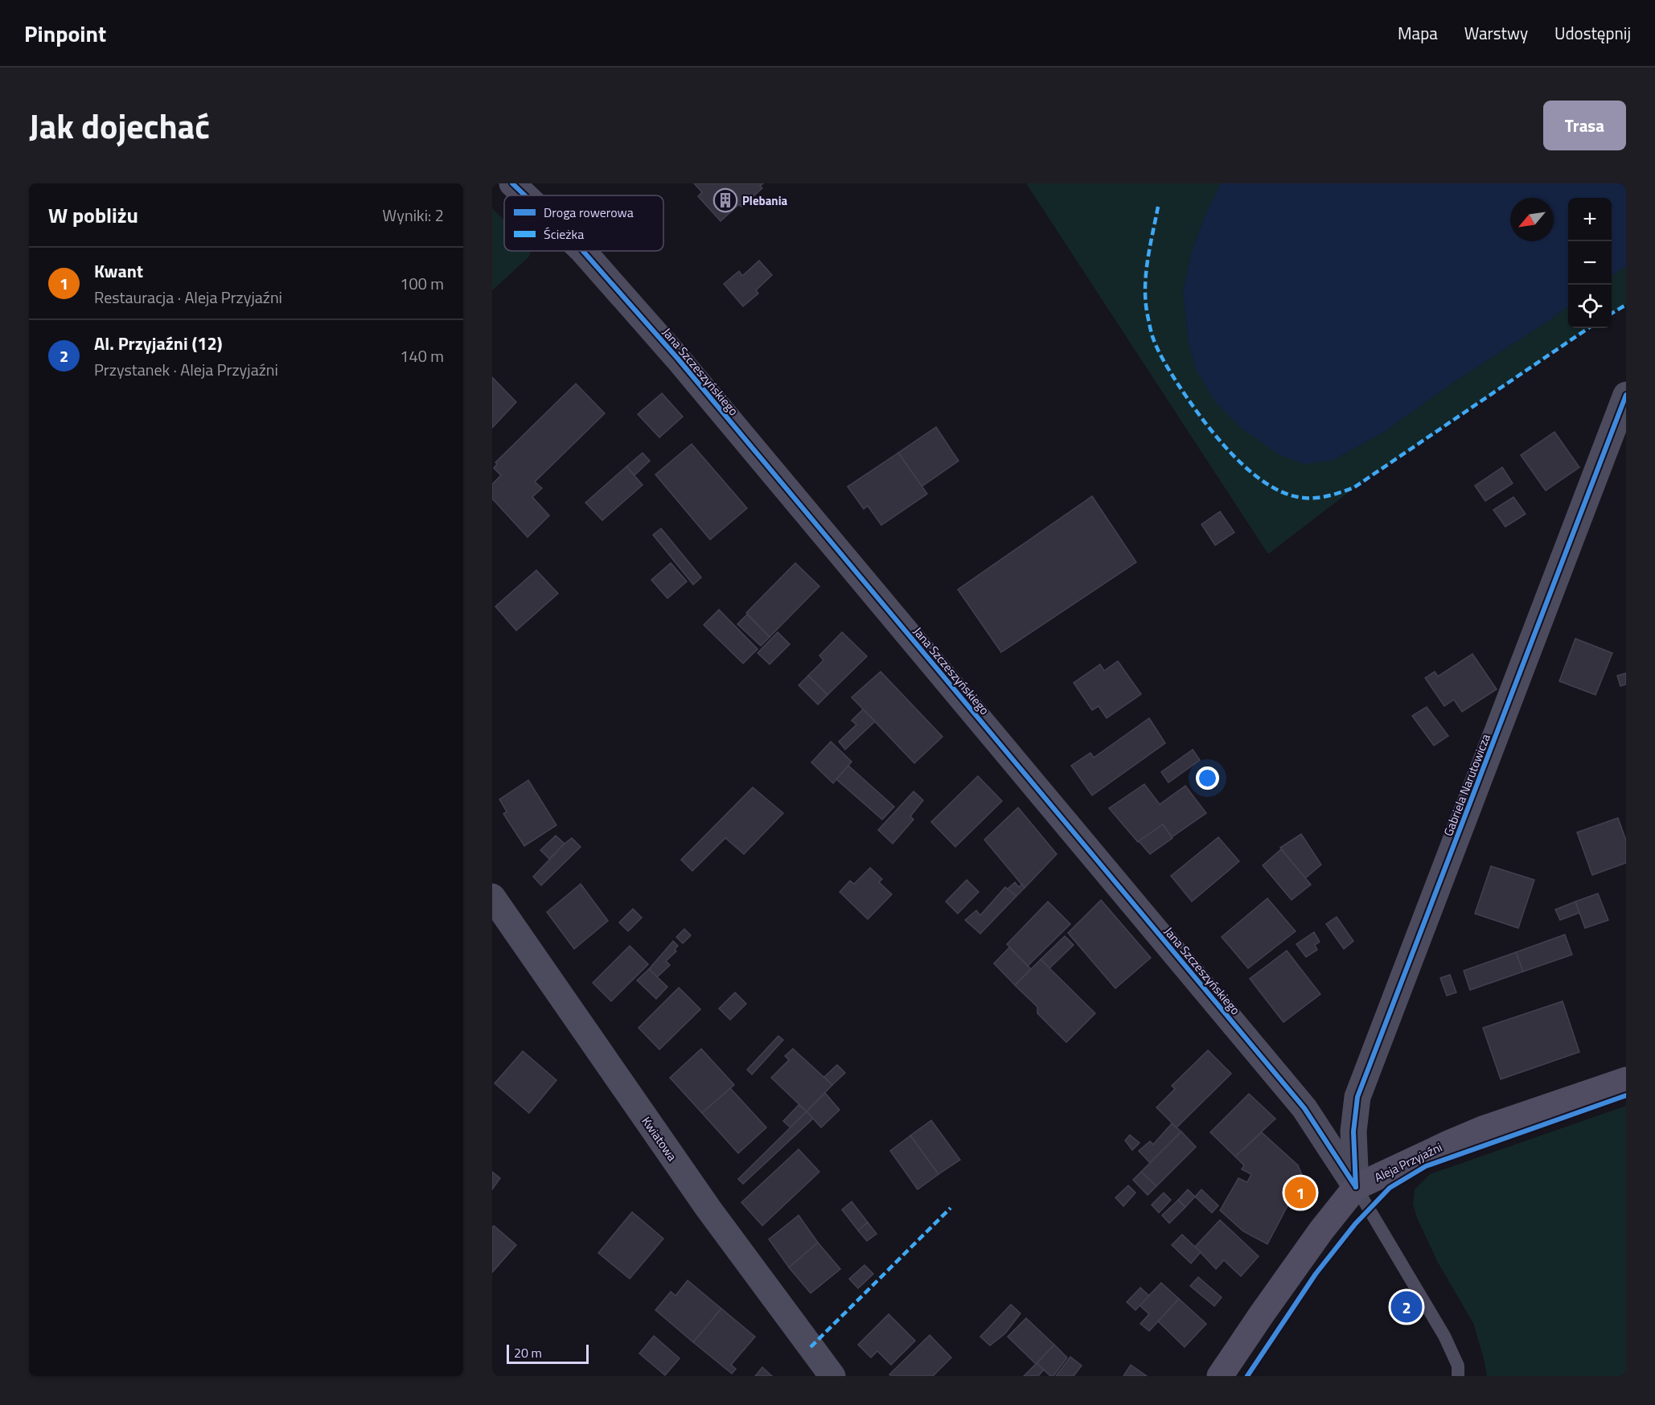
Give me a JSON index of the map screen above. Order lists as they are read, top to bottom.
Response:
{
  "streets": {
    "street": [
      "Jana Szczeszyńskiego",
      "Gabriela Narutowicza",
      "Kwiatowa",
      "Aleja Przyjaźni"
    ]
  },
  "crossings": [
    ["Jana Szczeszyńskiego", "Gabriela Narutowicza"],
    ["Jana Szczeszyńskiego", "Aleja Przyjaźni"],
    ["Gabriela Narutowicza", "Aleja Przyjaźni"]
  ],
  "places": {
    "building": ["Plebania"]
  },
  "legend": ["Droga rowerowa", "Ścieżka"],
  "scale_bar": "20 m",
  "north": "bottom left",
  "page": {
    "header": "Pinpoint",
    "nav": ["Mapa", "Warstwy", "Udostępnij"],
    "title": "Jak dojechać",
    "buttons": "Trasa",
    "heading": ["W pobliżu", "Wyniki: 2"],
    "map_buttons": ["+", "−"],
    "list": [
      {
        "mark": "1",
        "name": "Kwant",
        "note": "Restauracja · Aleja Przyjaźni",
        "value": "100 m"
      },
      {
        "mark": "2",
        "name": "Al. Przyjaźni (12)",
        "note": "Przystanek · Aleja Przyjaźni",
        "value": "140 m"
      }
    ],
    "pins": ["1", "2"],
    "scale": "20 m"
  }
}
